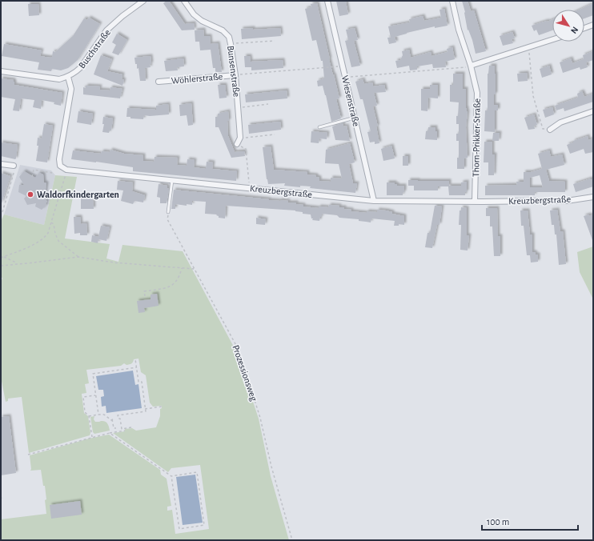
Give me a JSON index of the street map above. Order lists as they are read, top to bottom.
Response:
{
  "streets": {
    "street": [
      "Buschstraße",
      "Bunsenstraße",
      "Wöhlerstraße",
      "Wiesenstraße",
      "Thorn-Prikker-Straße",
      "Kreuzbergstraße"
    ],
    "path": ["Prozessionsweg"]
  },
  "crossings": [
    ["Bunsenstraße", "Wöhlerstraße"],
    ["Wiesenstraße", "Kreuzbergstraße"],
    ["Thorn-Prikker-Straße", "Kreuzbergstraße"]
  ],
  "places": ["Waldorfkindergarten"],
  "scale_bar": "100 m",
  "north": "bottom right"
}
